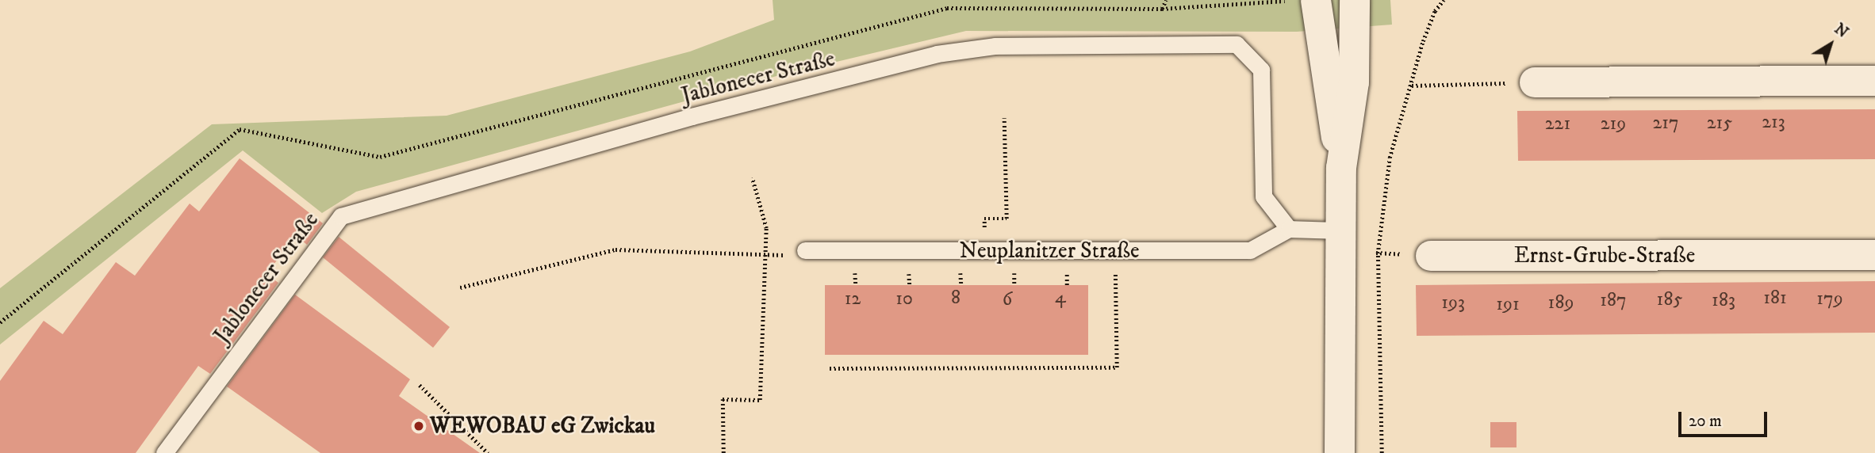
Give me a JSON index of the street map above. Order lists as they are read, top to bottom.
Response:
{
  "streets": {
    "street": ["Ernst-Grube-Straße"],
    "lane": ["Jablonecer Straße", "Neuplanitzer Straße"]
  },
  "crossings": [
    ["Jablonecer Straße", "Neuplanitzer Straße"]
  ],
  "places": ["WEWOBAU eG Zwickau"],
  "house_numbers": [
    "213",
    "217",
    "215",
    "221",
    "219",
    "4",
    "8",
    "181",
    "12",
    "10",
    "179",
    "6",
    "185",
    "187",
    "183",
    "193",
    "189",
    "191"
  ],
  "scale_bar": "20 m",
  "north": "top right"
}
